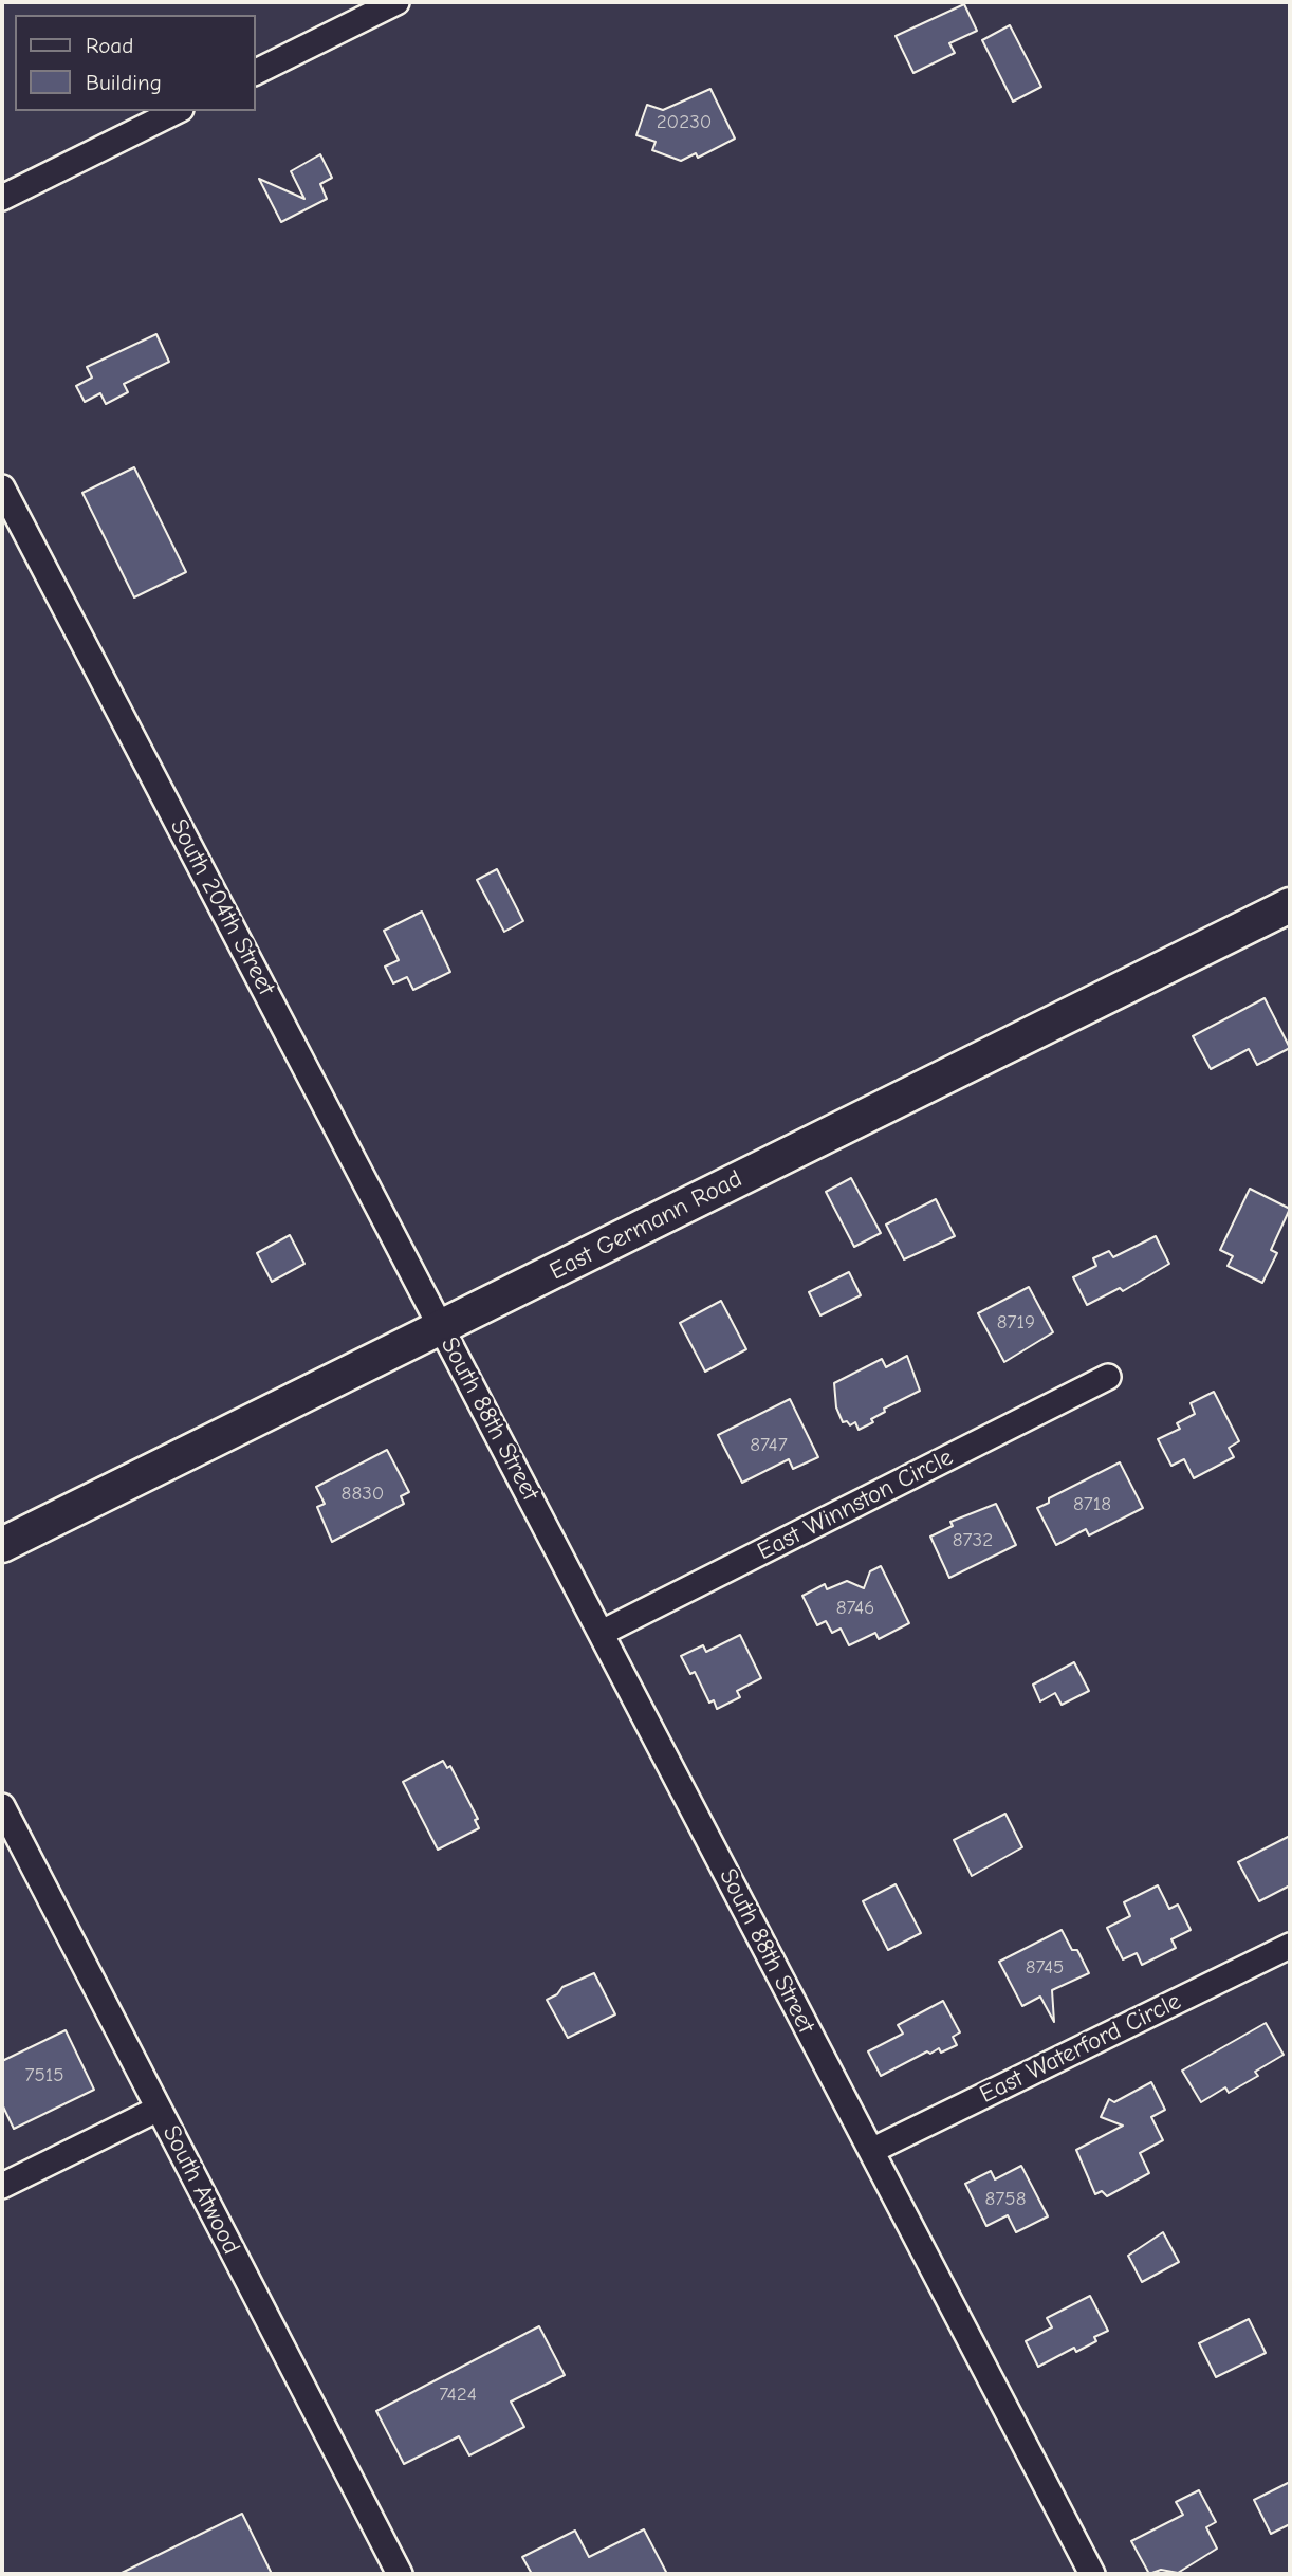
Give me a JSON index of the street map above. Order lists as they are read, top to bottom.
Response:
{
  "streets": {
    "street": [
      "South 204th Street",
      "East Germann Road",
      "South 88th Street",
      "East Winnston Circle",
      "East Waterford Circle",
      "South Atwood"
    ]
  },
  "crossings": [
    ["South 204th Street", "East Germann Road"],
    ["South 204th Street", "South 88th Street"],
    ["East Germann Road", "South 88th Street"],
    ["South 88th Street", "East Winnston Circle"],
    ["South 88th Street", "East Waterford Circle"]
  ],
  "house_numbers": [
    "20230",
    "8719",
    "8747",
    "8830",
    "8718",
    "8732",
    "8746",
    "8745",
    "7515",
    "8758",
    "7424"
  ],
  "legend": ["Road", "Building"]
}
